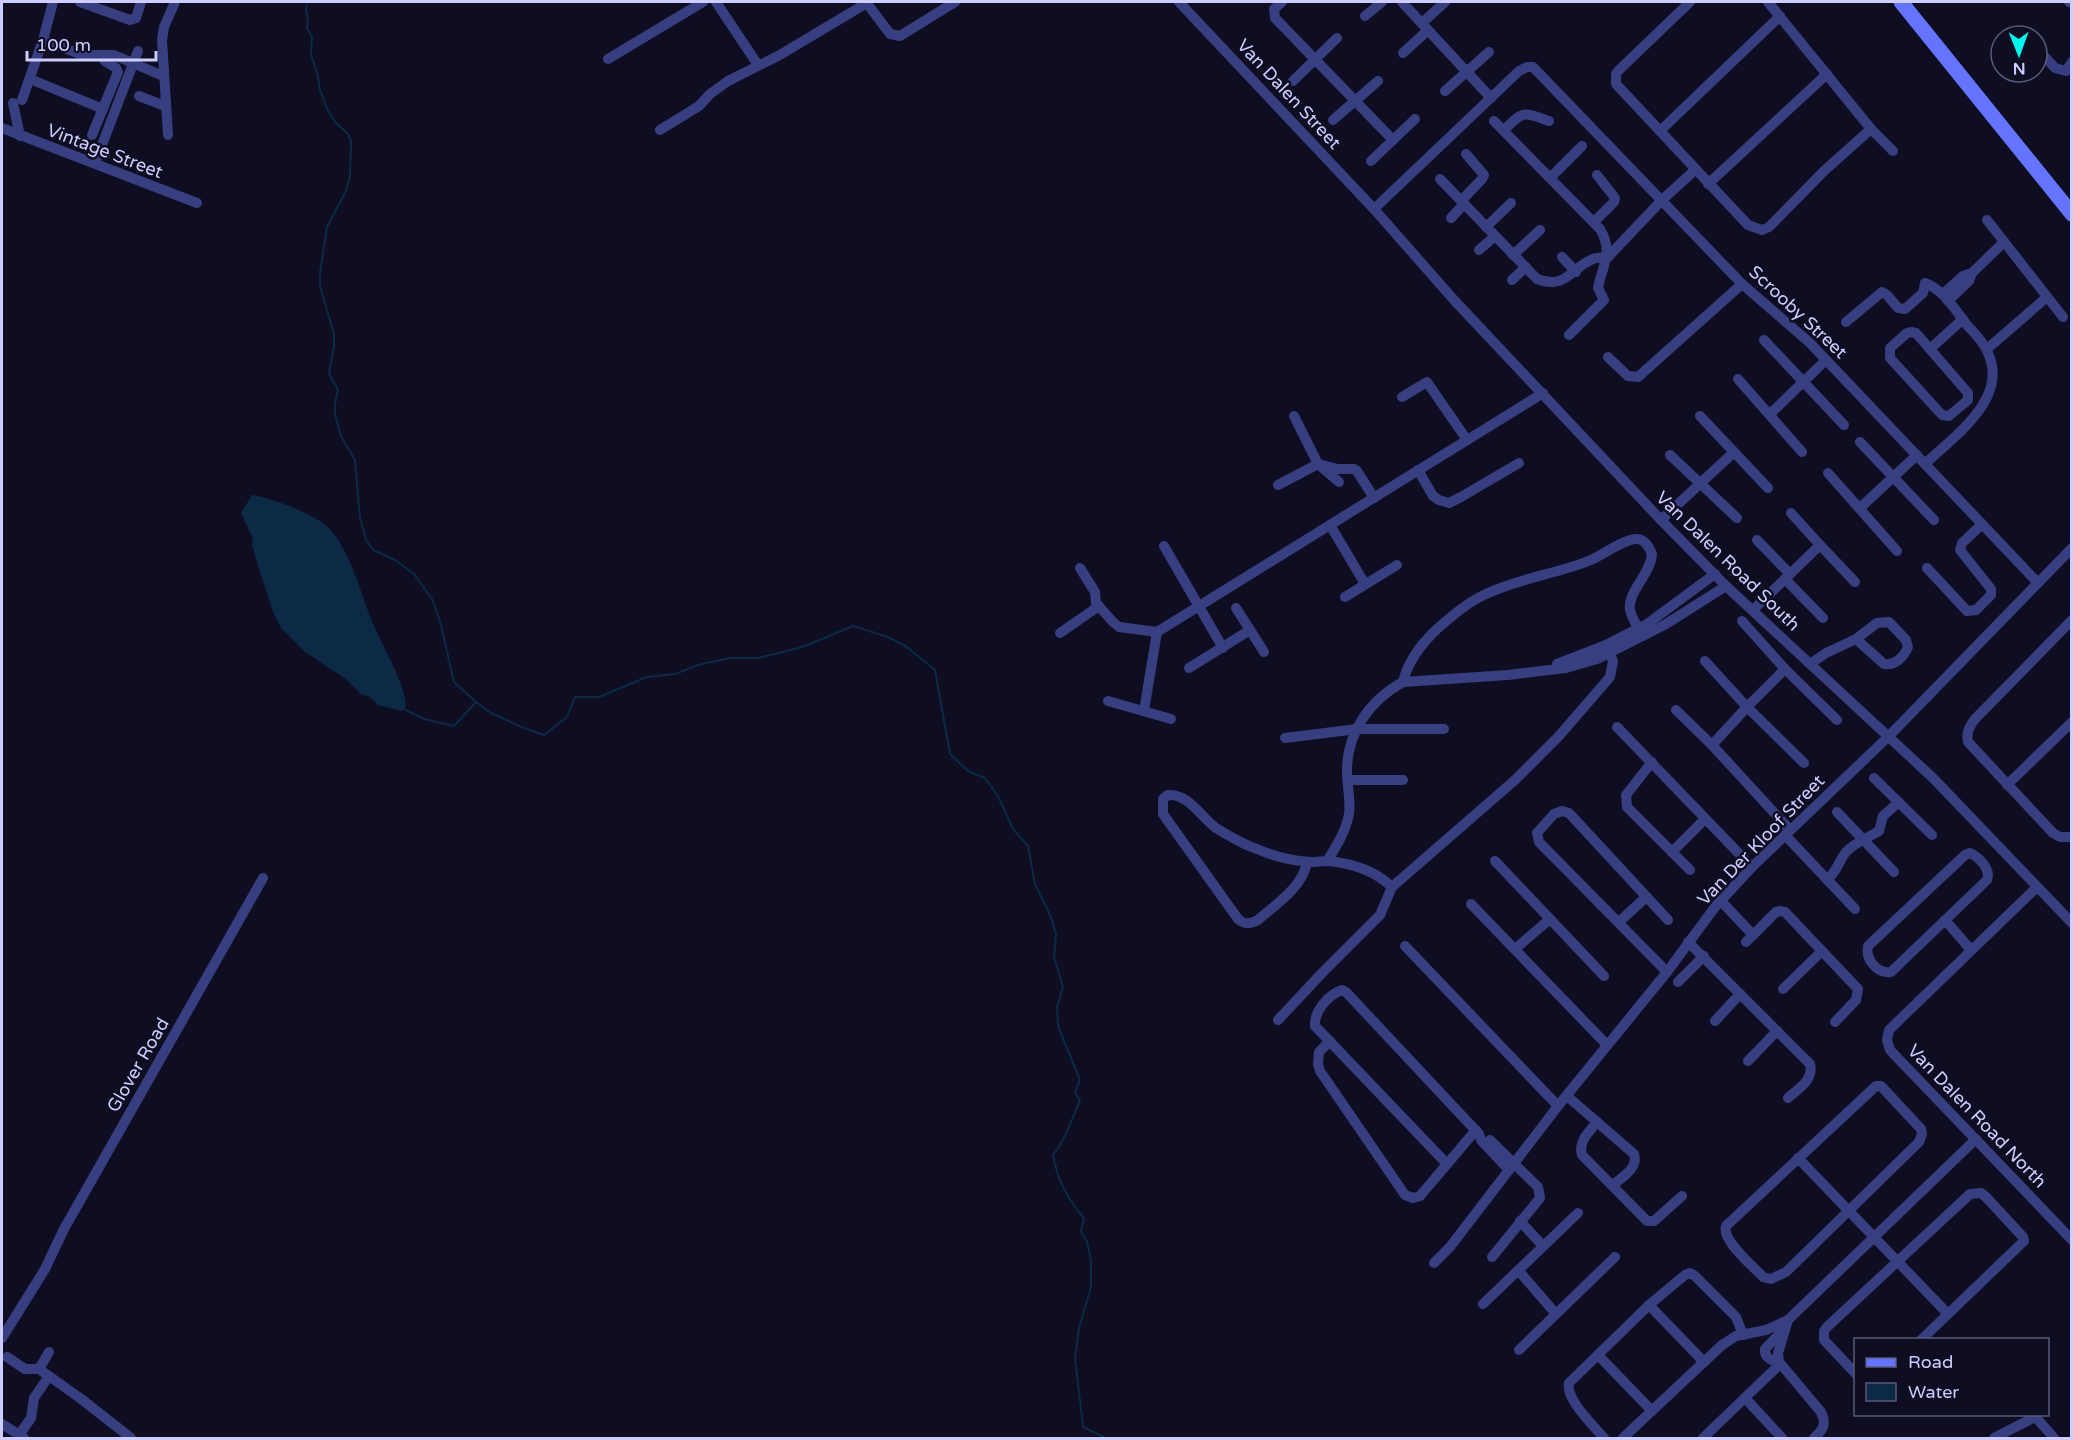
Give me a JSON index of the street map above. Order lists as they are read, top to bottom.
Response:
{
  "streets": {
    "street": [
      "Van Dalen Street",
      "Vintage Street",
      "Scrooby Street",
      "Van Dalen Road South",
      "Van Der Kloof Street",
      "Glover Road",
      "Van Dalen Road North"
    ]
  },
  "crossings": [
    ["Van Dalen Street", "Van Dalen Road South"],
    ["Scrooby Street", "Van Der Kloof Street"],
    ["Van Dalen Road South", "Van Der Kloof Street"],
    ["Van Dalen Road South", "Van Dalen Road North"]
  ],
  "legend": ["Road", "Water"],
  "scale_bar": "100 m",
  "north": "bottom"
}
